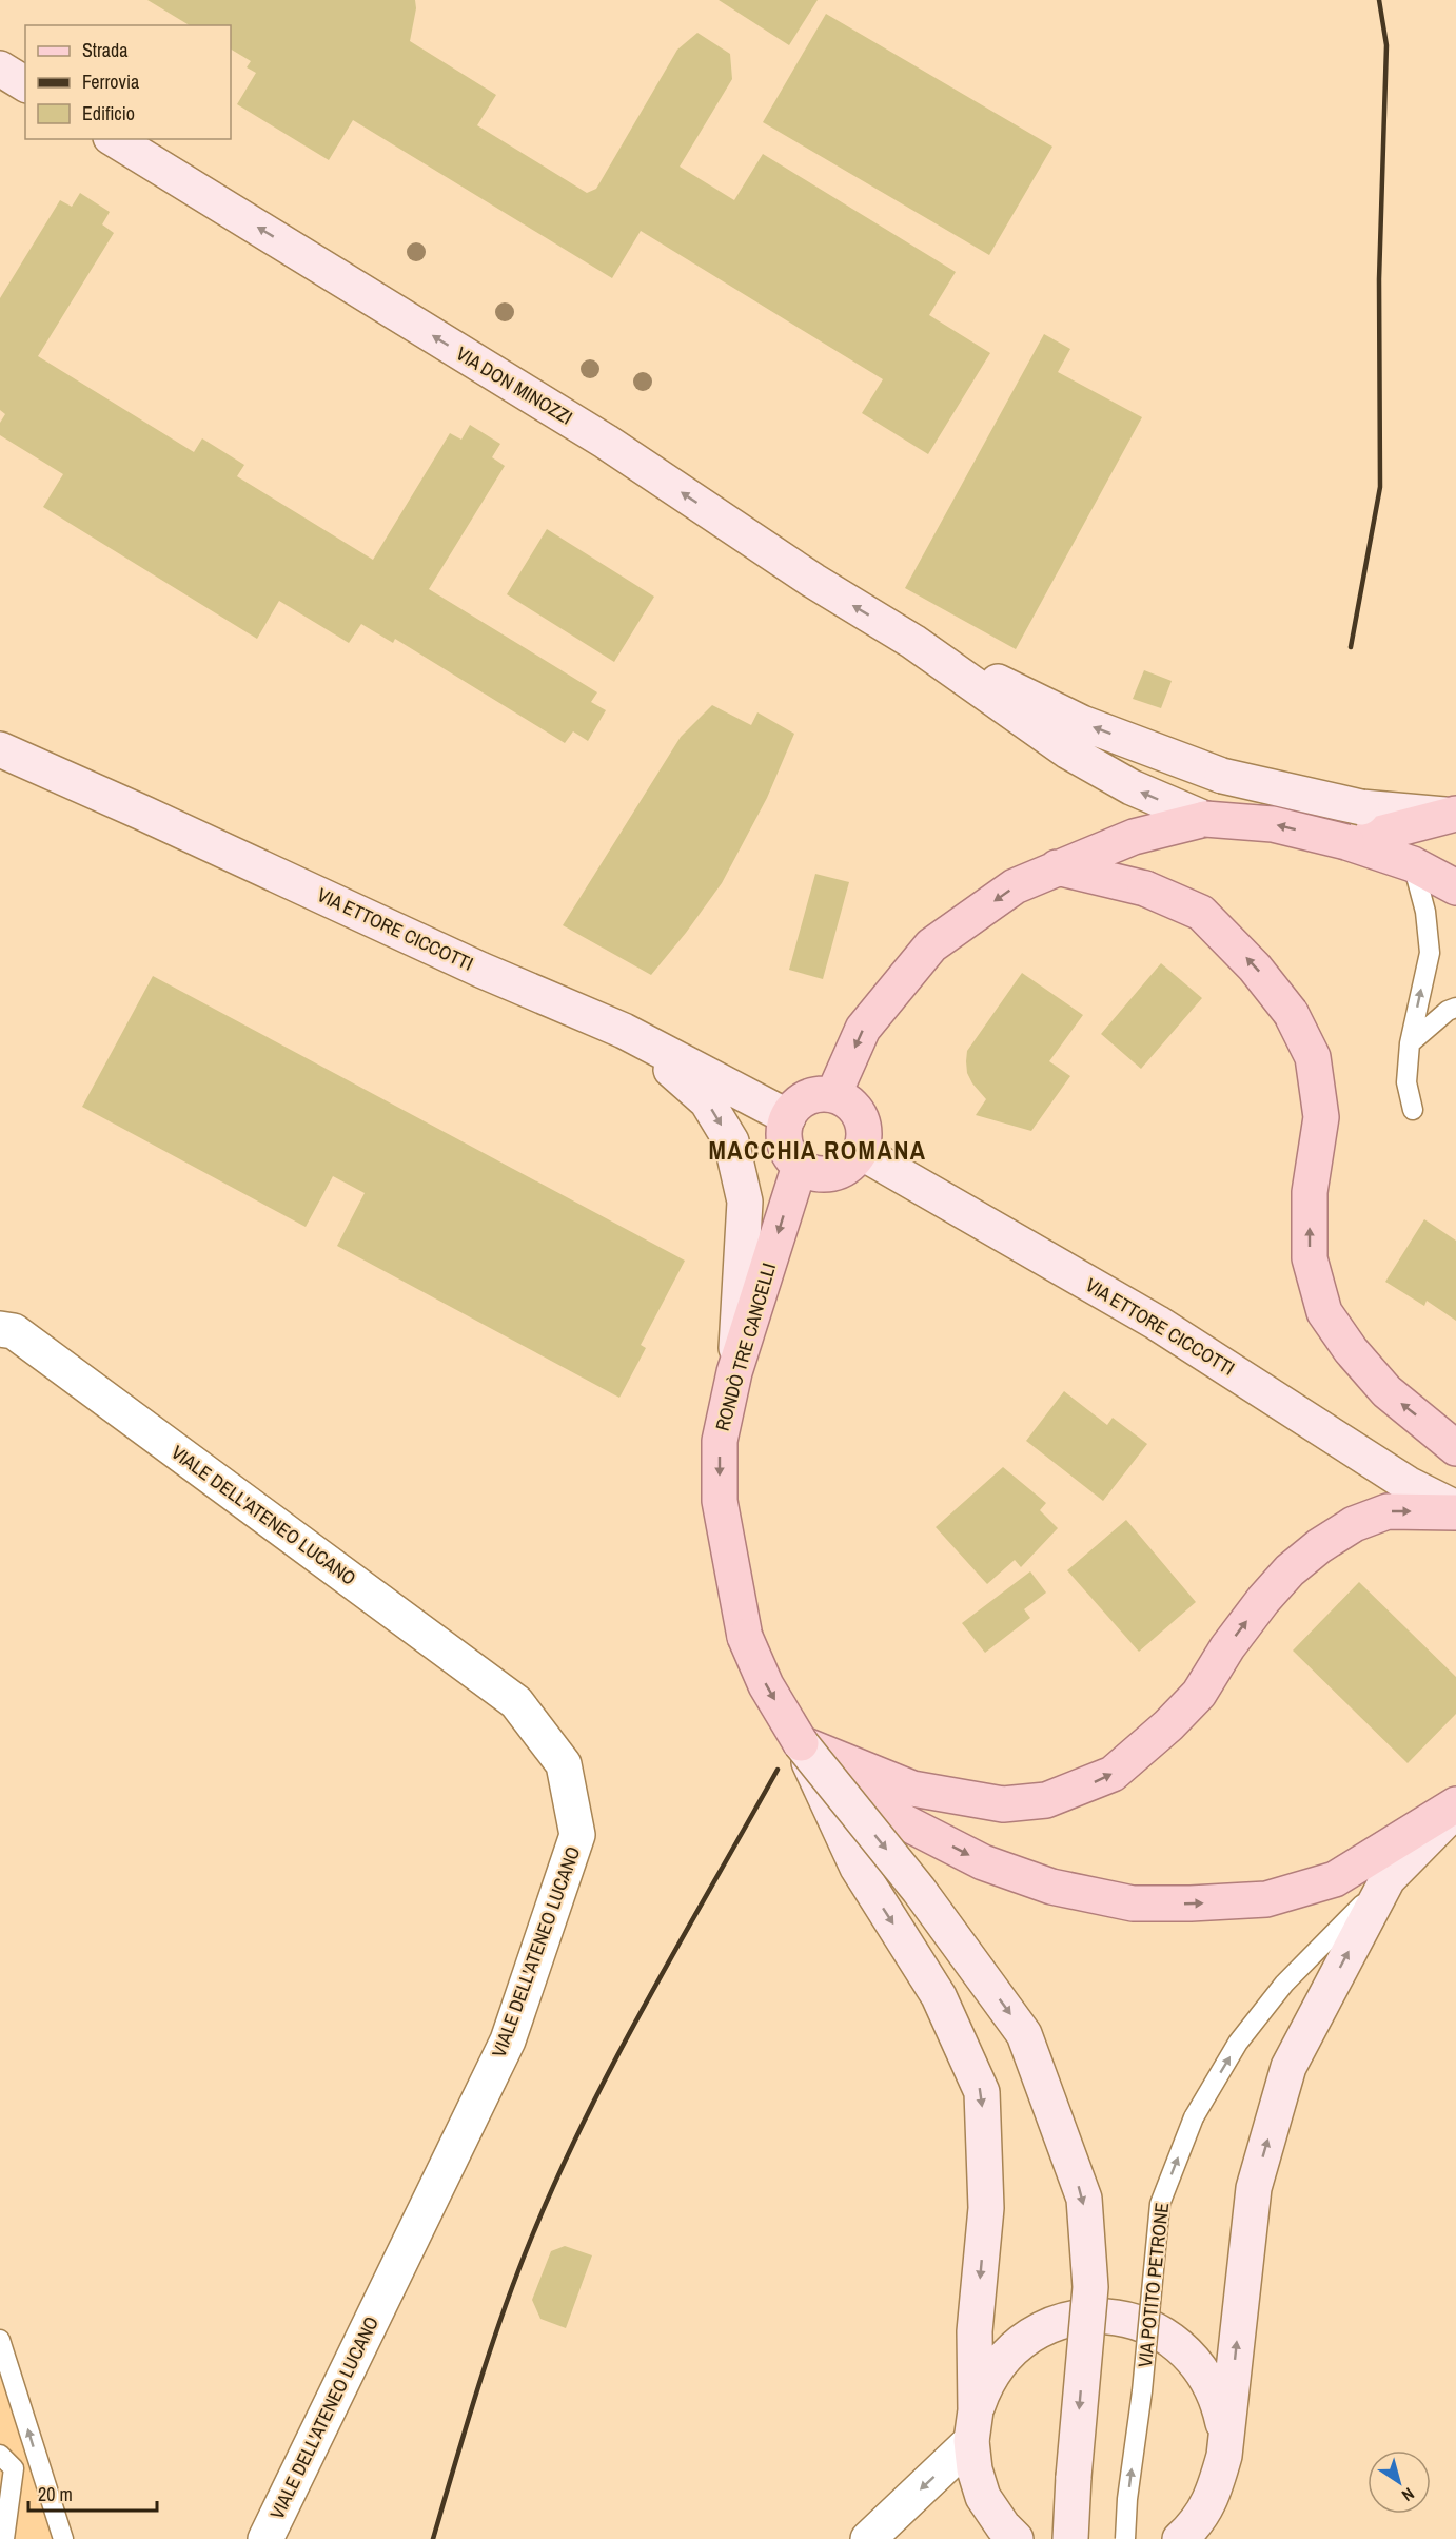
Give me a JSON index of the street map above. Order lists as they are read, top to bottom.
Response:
{
  "streets": {
    "main road": ["VIA DON MINOZZI", "VIA ETTORE CICCOTTI", "RONDÒ TRE CANCELLI"],
    "street": ["VIALE DELL'ATENEO LUCANO"],
    "lane": ["VIA POTITO PETRONE"]
  },
  "crossings": [
    ["VIA ETTORE CICCOTTI", "RONDÒ TRE CANCELLI"]
  ],
  "one_way": ["VIA DON MINOZZI", "VIA POTITO PETRONE"],
  "districts": ["MACCHIA ROMANA"],
  "legend": ["Strada", "Ferrovia", "Edificio"],
  "scale_bar": "20 m",
  "north": "bottom right"
}
